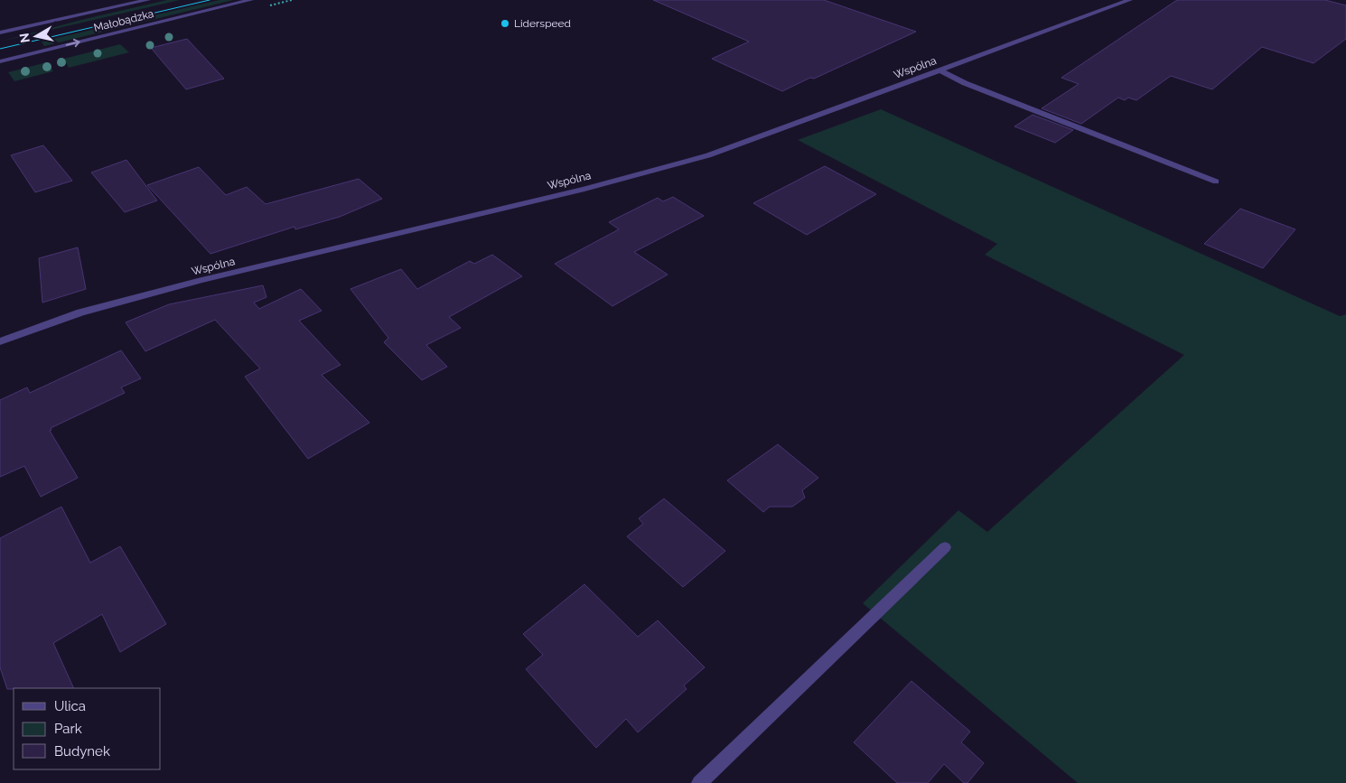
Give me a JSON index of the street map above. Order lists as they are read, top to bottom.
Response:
{
  "streets": {
    "street": ["Małobądzka", "Wspólna"]
  },
  "places": ["Liderspeed"],
  "legend": ["Ulica", "Park", "Budynek"],
  "north": "left"
}
